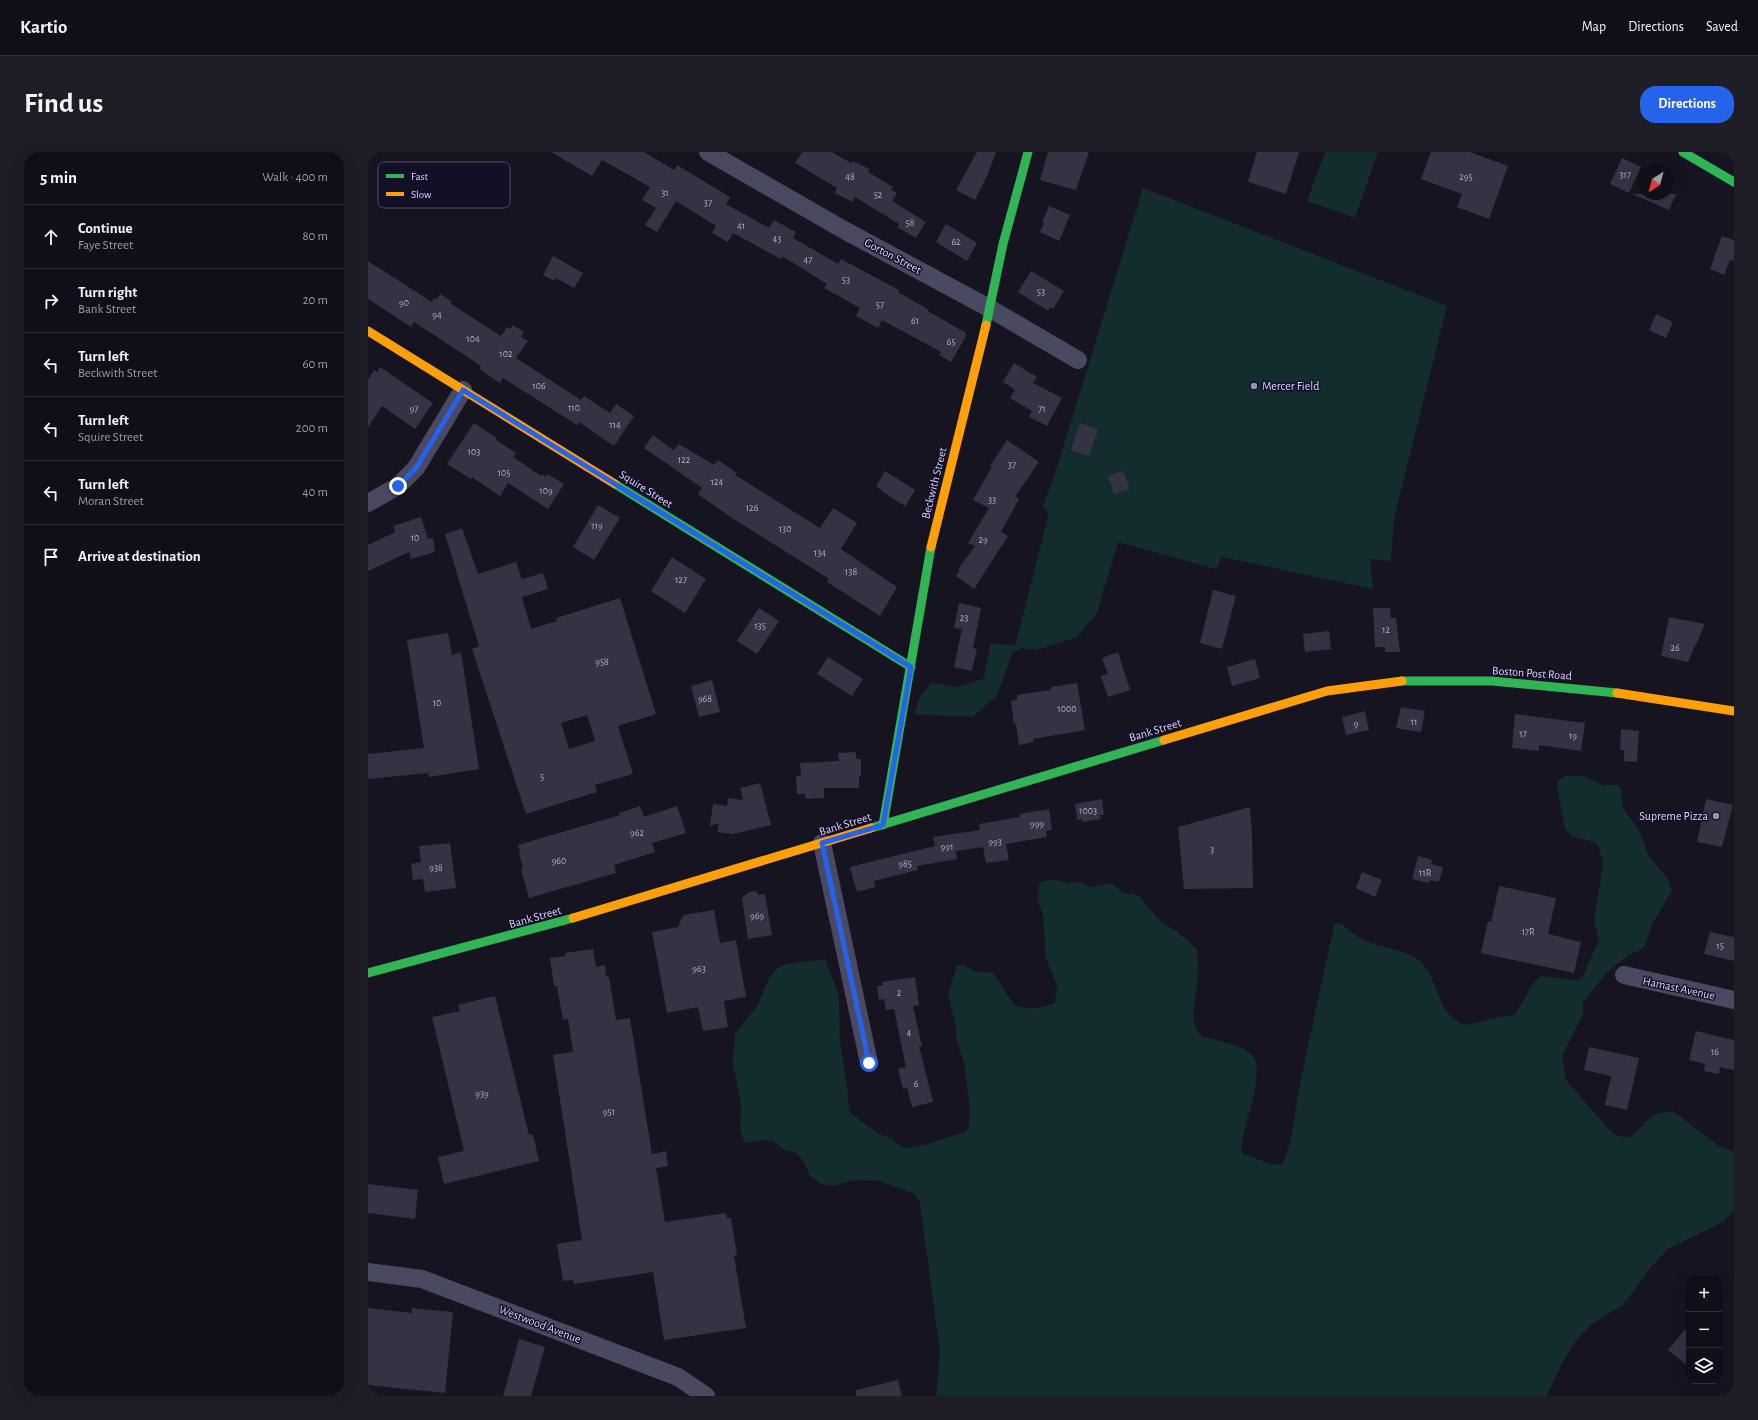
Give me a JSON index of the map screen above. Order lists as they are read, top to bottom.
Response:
{
  "streets": {
    "main road": [
      "Beckwith Street",
      "Squire Street",
      "Boston Post Road",
      "Bank Street"
    ],
    "street": ["Gorton Street", "Hamast Avenue", "Westwood Avenue"]
  },
  "crossings": [
    ["Gorton Street", "Beckwith Street"],
    ["Beckwith Street", "Squire Street"],
    ["Beckwith Street", "Bank Street"],
    ["Boston Post Road", "Bank Street"]
  ],
  "places": ["Mercer Field", "Supreme Pizza"],
  "house_numbers": [
    "317",
    "48",
    "295",
    "31",
    "52",
    "37",
    "58",
    "41",
    "43",
    "62",
    "47",
    "53",
    "53",
    "90",
    "57",
    "94",
    "61",
    "104",
    "65",
    "102",
    "106",
    "110",
    "97",
    "71",
    "114",
    "103",
    "122",
    "37",
    "105",
    "124",
    "109",
    "33",
    "126",
    "119",
    "130",
    "10",
    "29",
    "134",
    "138",
    "127",
    "23",
    "135",
    "12",
    "26",
    "958",
    "968",
    "10",
    "1000",
    "11",
    "9",
    "17",
    "19",
    "5",
    "1003",
    "999",
    "962",
    "993",
    "991",
    "3",
    "960",
    "985",
    "938",
    "11R",
    "969",
    "17R",
    "15",
    "963",
    "2",
    "4",
    "16",
    "6",
    "939",
    "951"
  ],
  "legend": ["Fast", "Slow"],
  "north": "bottom left",
  "page": {
    "header": "Kartio",
    "nav": ["Map", "Directions", "Saved"],
    "buttons": "Directions",
    "title": "Find us",
    "heading": ["5 min", "Walk · 400 m"],
    "list": [
      ["Continue", "Faye Street", "80 m"],
      ["Turn right", "Bank Street", "20 m"],
      ["Turn left", "Beckwith Street", "60 m"],
      ["Turn left", "Squire Street", "200 m"],
      ["Turn left", "Moran Street", "40 m"],
      "Arrive at destination"
    ],
    "map_buttons": ["+", "−"]
  }
}
